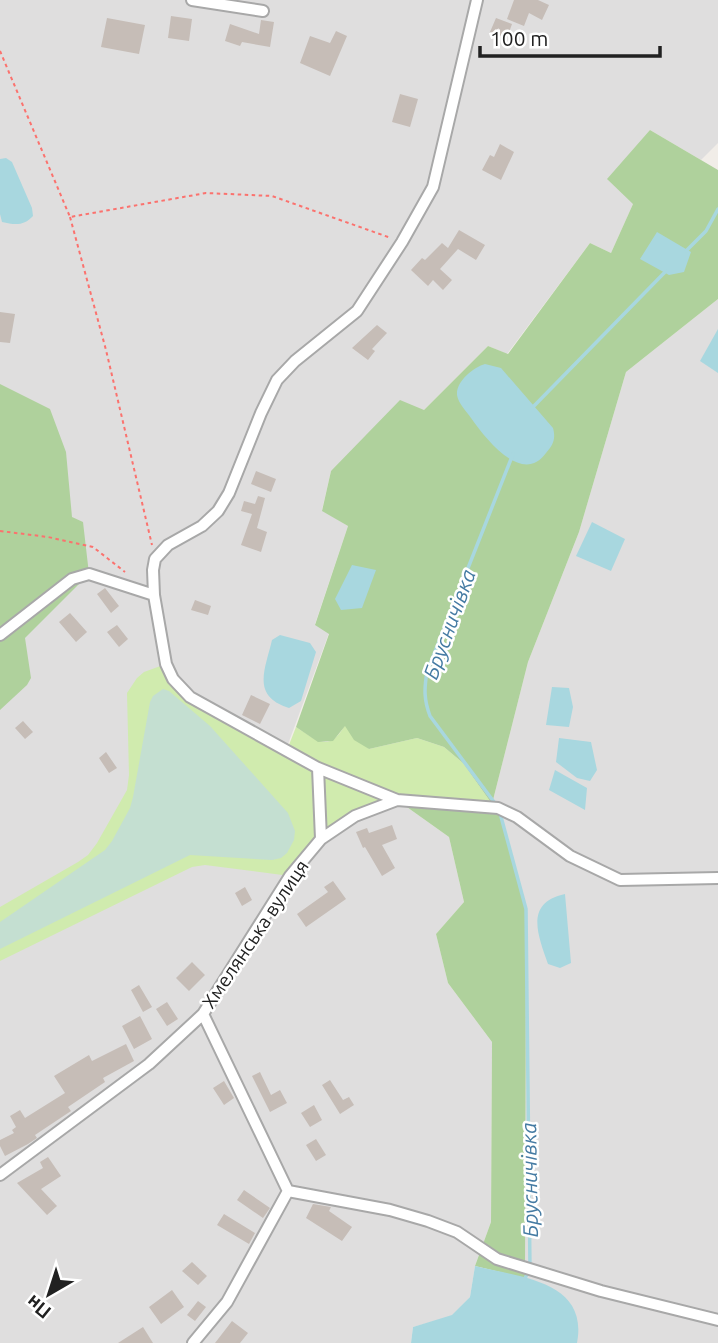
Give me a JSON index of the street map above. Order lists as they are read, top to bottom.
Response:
{
  "streets": {
    "street": ["Хмелянська вулиця"]
  },
  "water": ["Брусничівка"],
  "scale_bar": "100 m",
  "north": "bottom left"
}
